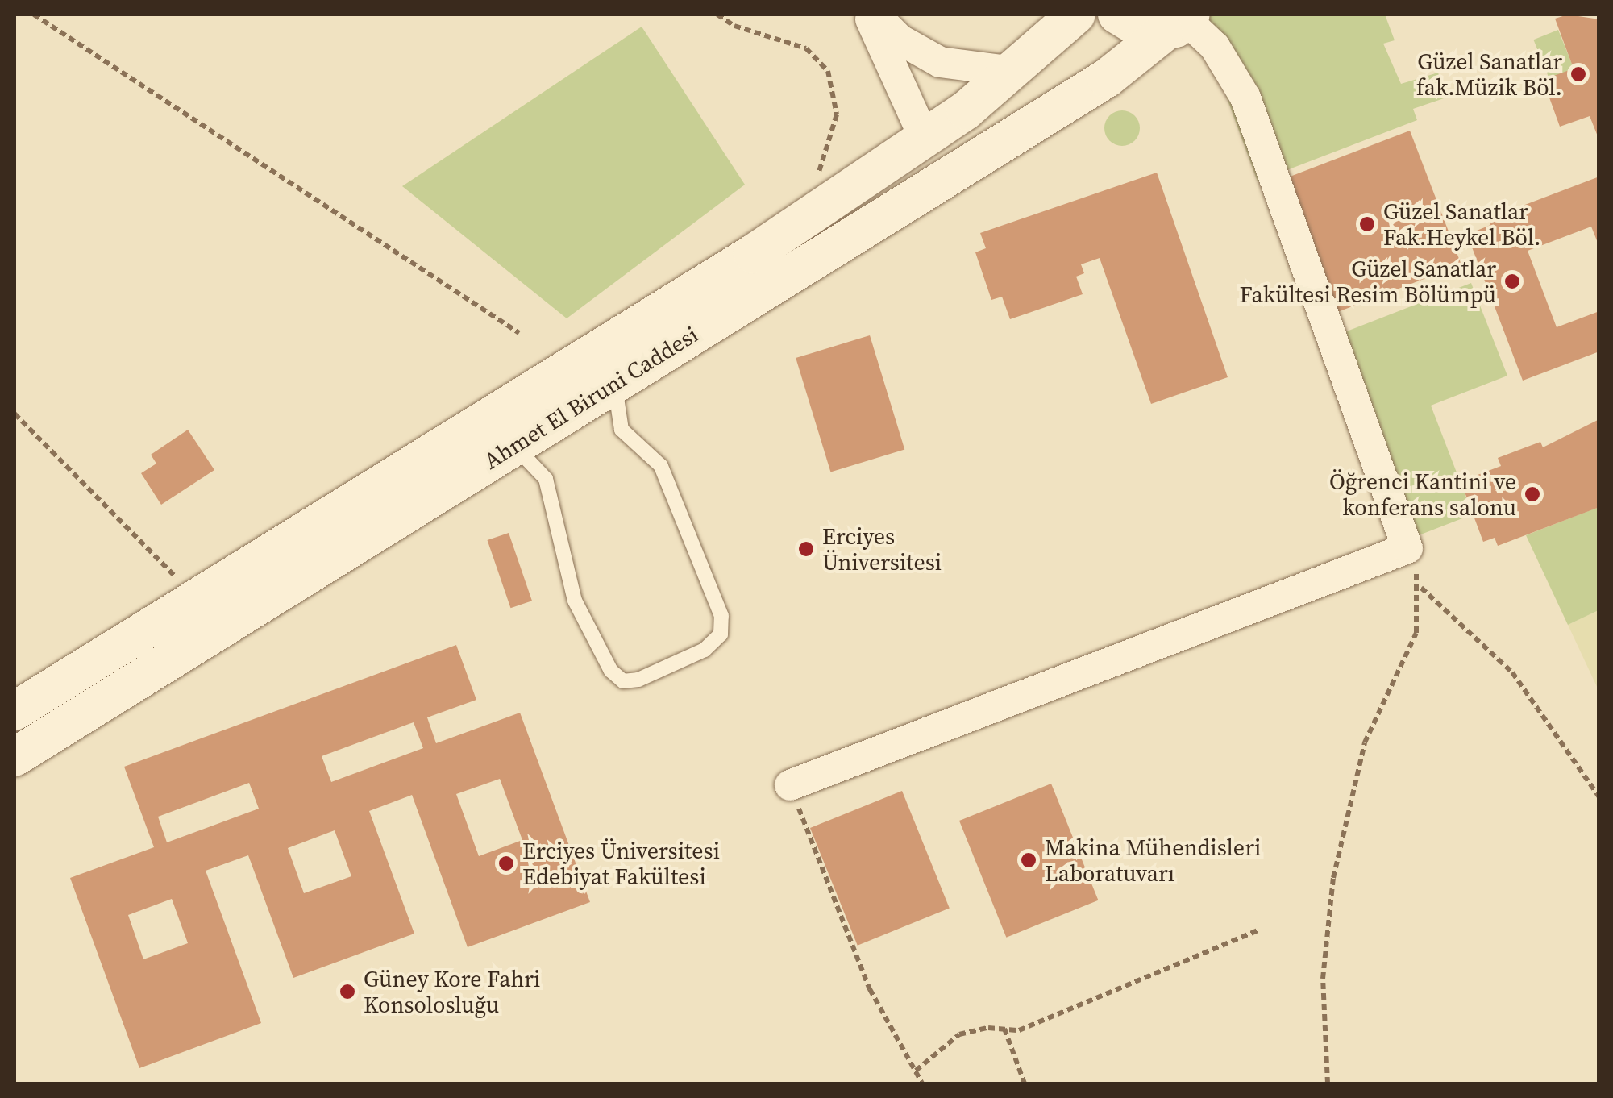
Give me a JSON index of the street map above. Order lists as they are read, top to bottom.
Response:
{
  "streets": {
    "street": ["Ahmet El Biruni Caddesi"]
  },
  "places": [
    "Güzel Sanatlar fak.Müzik Böl.",
    "Güzel Sanatlar Fak.Heykel Böl.",
    "Güzel Sanatlar Fakültesi Resim Bölümpü",
    "Öğrenci Kantini ve konferans salonu",
    "Erciyes Üniversitesi",
    "Makina Mühendisleri Laboratuvarı",
    "Erciyes Üniversitesi Edebiyat Fakültesi",
    "Güney Kore Fahri Konsolosluğu"
  ]
}
